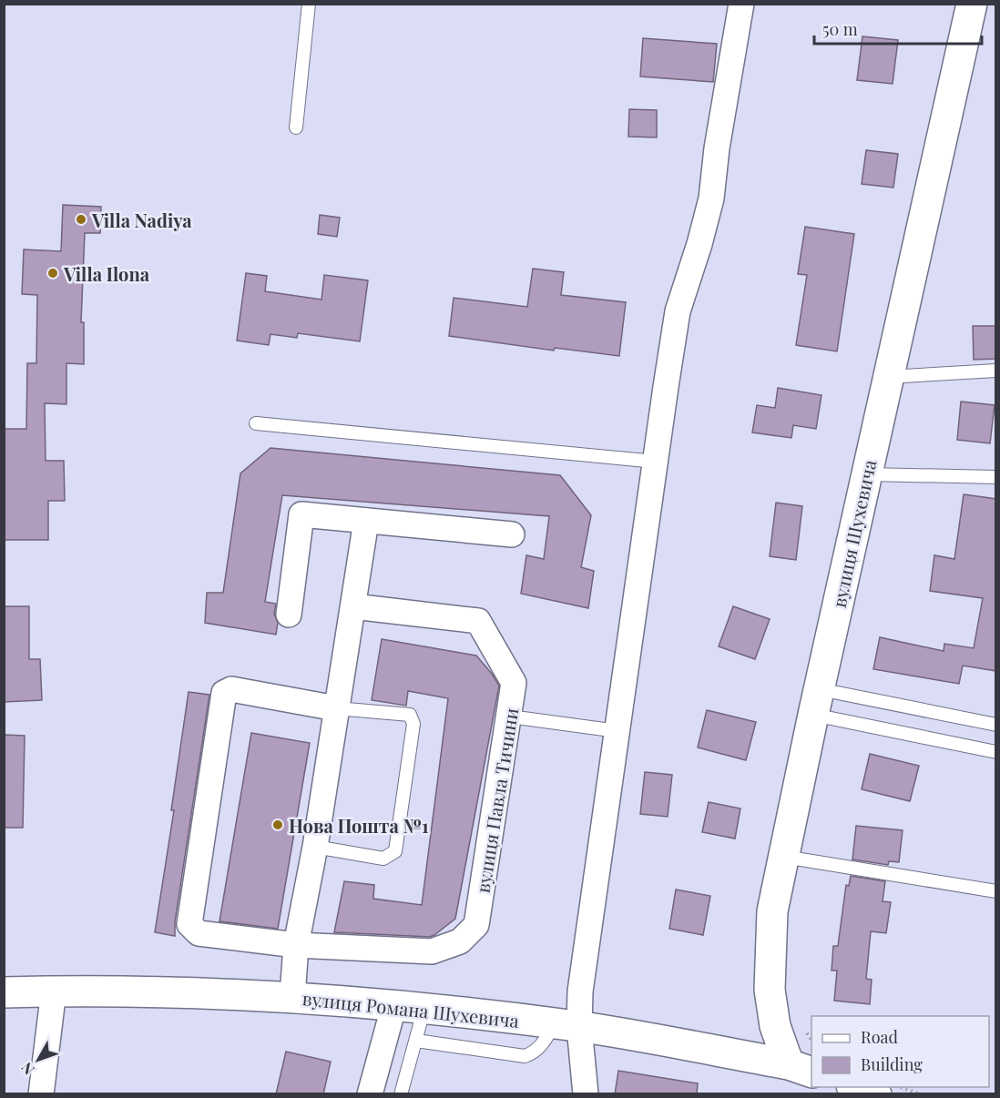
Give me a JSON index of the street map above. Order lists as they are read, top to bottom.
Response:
{
  "streets": {
    "street": ["вулиця Шухевича", "вулиця Павла Тичини", "вулиця Романа Шухевича"]
  },
  "crossings": [
    ["вулиця Шухевича", "вулиця Романа Шухевича"]
  ],
  "places": ["Villa Nadiya", "Villa Ilona", "Нова Пошта №1"],
  "legend": ["Road", "Building"],
  "scale_bar": "50 m",
  "north": "bottom left"
}
